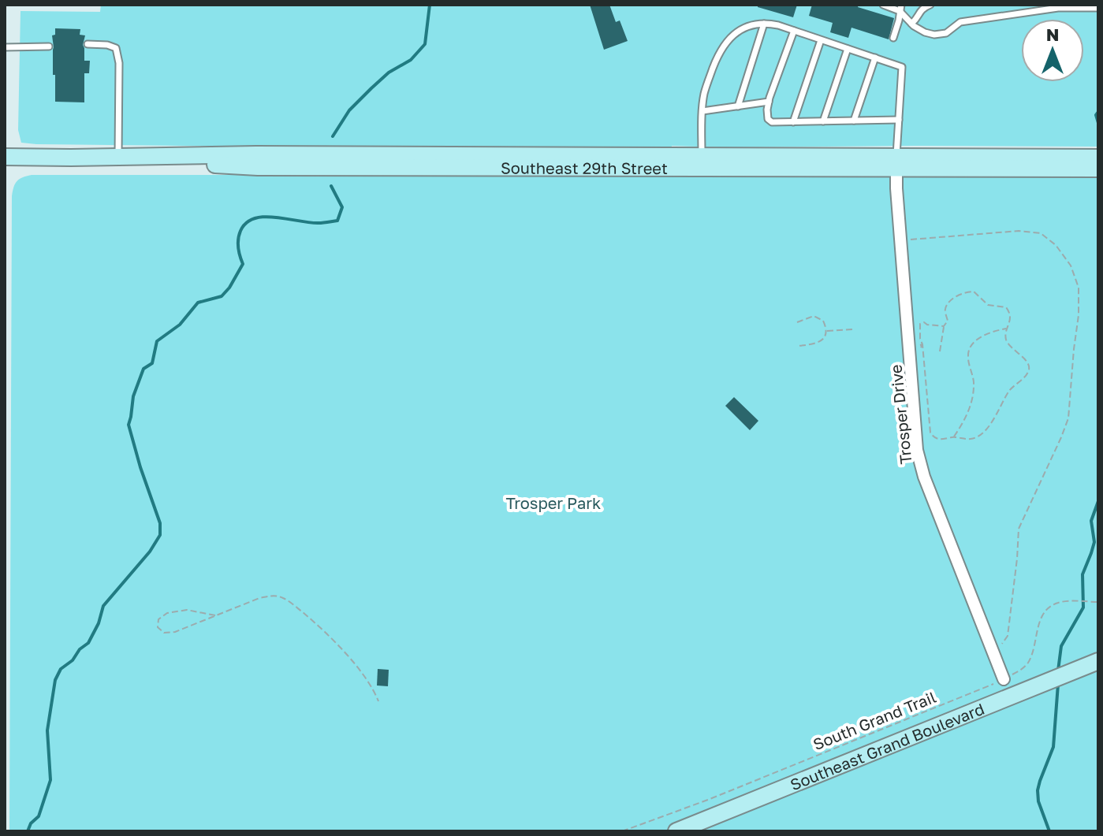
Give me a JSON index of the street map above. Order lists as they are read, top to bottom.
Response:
{
  "streets": {
    "main road": ["Southeast 29th Street", "Southeast Grand Boulevard"],
    "street": ["Trosper Drive"],
    "path": ["South Grand Trail"]
  },
  "crossings": [
    ["Southeast 29th Street", "Trosper Drive"],
    ["Trosper Drive", "South Grand Trail"]
  ],
  "parks": ["Trosper Park"],
  "north": "top"
}
